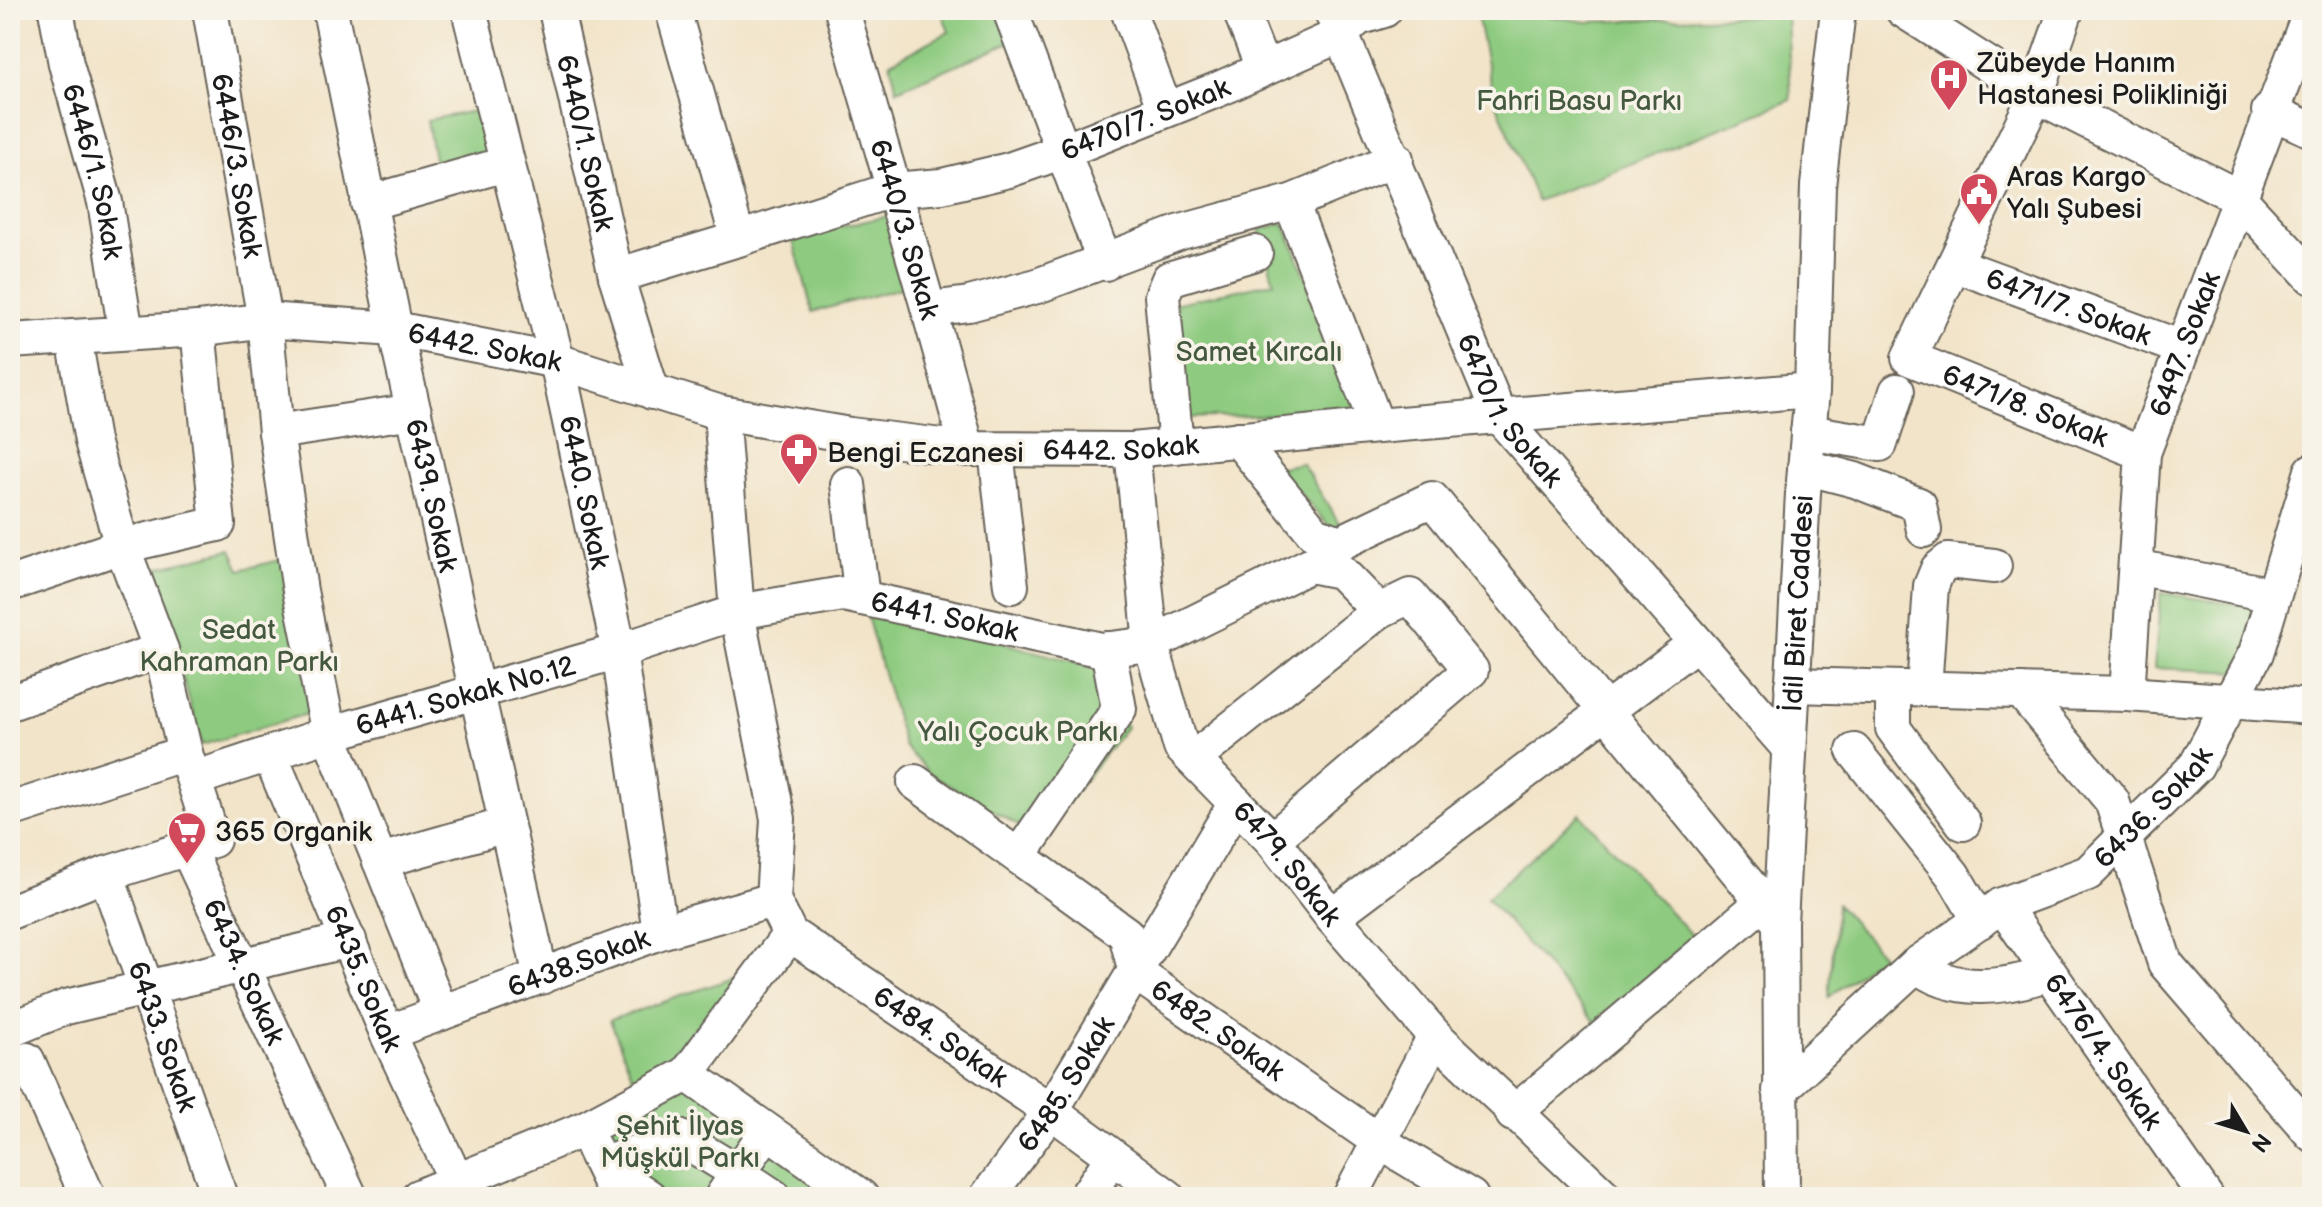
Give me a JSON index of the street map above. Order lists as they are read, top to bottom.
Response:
{
  "streets": {
    "street": [
      "6470/7. Sokak",
      "6440/1. Sokak",
      "6446/3. Sokak",
      "6446/1. Sokak",
      "6440/3. Sokak",
      "6471/7. Sokak",
      "6497. Sokak",
      "6442. Sokak",
      "6471/8. Sokak",
      "6470/1. Sokak",
      "6440. Sokak",
      "6439. Sokak",
      "İdil Biret Caddesi",
      "6441. Sokak",
      "6441. Sokak No.12",
      "6436. Sokak",
      "6479. Sokak",
      "6438.Sokak",
      "6434. Sokak",
      "6435. Sokak",
      "6482. Sokak",
      "6433. Sokak",
      "6484. Sokak",
      "6476/4. Sokak",
      "6485. Sokak"
    ]
  },
  "crossings": [
    ["6470/7. Sokak", "6440/1. Sokak"],
    ["6470/7. Sokak", "6440/3. Sokak"],
    ["6470/7. Sokak", "6470/1. Sokak"],
    ["6440/1. Sokak", "6442. Sokak"],
    ["6446/3. Sokak", "6442. Sokak"],
    ["6446/3. Sokak", "6441. Sokak No.12"],
    ["6446/3. Sokak", "6438.Sokak"],
    ["6446/1. Sokak", "6442. Sokak"],
    ["6440/3. Sokak", "6442. Sokak"],
    ["6471/7. Sokak", "6497. Sokak"],
    ["6471/7. Sokak", "6471/8. Sokak"],
    ["6497. Sokak", "6471/8. Sokak"],
    ["6442. Sokak", "6470/1. Sokak"],
    ["6442. Sokak", "6440. Sokak"],
    ["6442. Sokak", "6439. Sokak"],
    ["6442. Sokak", "İdil Biret Caddesi"],
    ["6442. Sokak", "6479. Sokak"],
    ["6470/1. Sokak", "İdil Biret Caddesi"],
    ["6440. Sokak", "6441. Sokak No.12"],
    ["6440. Sokak", "6438.Sokak"],
    ["6439. Sokak", "6441. Sokak No.12"],
    ["6439. Sokak", "6438.Sokak"],
    ["İdil Biret Caddesi", "6436. Sokak"],
    ["6441. Sokak", "6441. Sokak No.12"],
    ["6441. Sokak", "6479. Sokak"],
    ["6441. Sokak No.12", "6435. Sokak"],
    ["6436. Sokak", "6476/4. Sokak"],
    ["6479. Sokak", "6485. Sokak"],
    ["6438.Sokak", "6435. Sokak"],
    ["6438.Sokak", "6484. Sokak"],
    ["6482. Sokak", "6485. Sokak"],
    ["6484. Sokak", "6485. Sokak"]
  ],
  "parks": [
    "Fahri Basu Parkı",
    "Samet Kırcalı",
    "Sedat Kahraman Parkı",
    "Yalı Çocuk Parkı",
    "Şehit İlyas Müşkül Parkı"
  ],
  "places": {
    "hospital": ["Zübeyde Hanım Hastanesi Polikliniği"],
    "public building": ["Aras Kargo Yalı Şubesi"],
    "pharmacy": ["Bengi Eczanesi"],
    "supermarket": ["365 Organik"]
  },
  "north": "bottom right"
}
